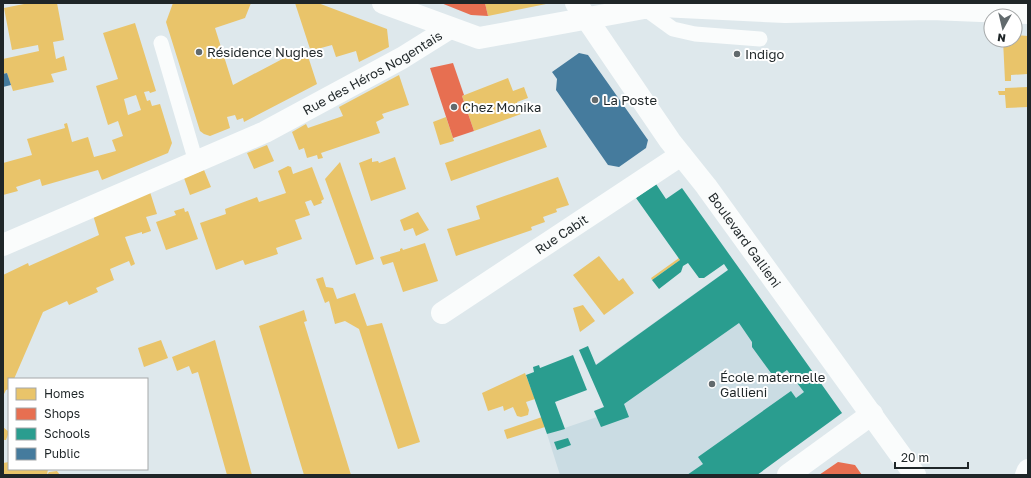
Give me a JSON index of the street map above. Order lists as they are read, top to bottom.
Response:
{
  "streets": {
    "street": ["Rue des Héros Nogentais", "Rue Cabit", "Boulevard Gallieni"]
  },
  "crossings": [
    ["Rue des Héros Nogentais", "Boulevard Gallieni"],
    ["Rue Cabit", "Boulevard Gallieni"]
  ],
  "places": [
    "Résidence Nughes",
    "Indigo",
    "La Poste",
    "Chez Monika",
    "École maternelle Gallieni"
  ],
  "legend": [
    "Homes",
    "Shops",
    "Schools",
    "Public"
  ],
  "scale_bar": "20 m",
  "north": "bottom"
}
